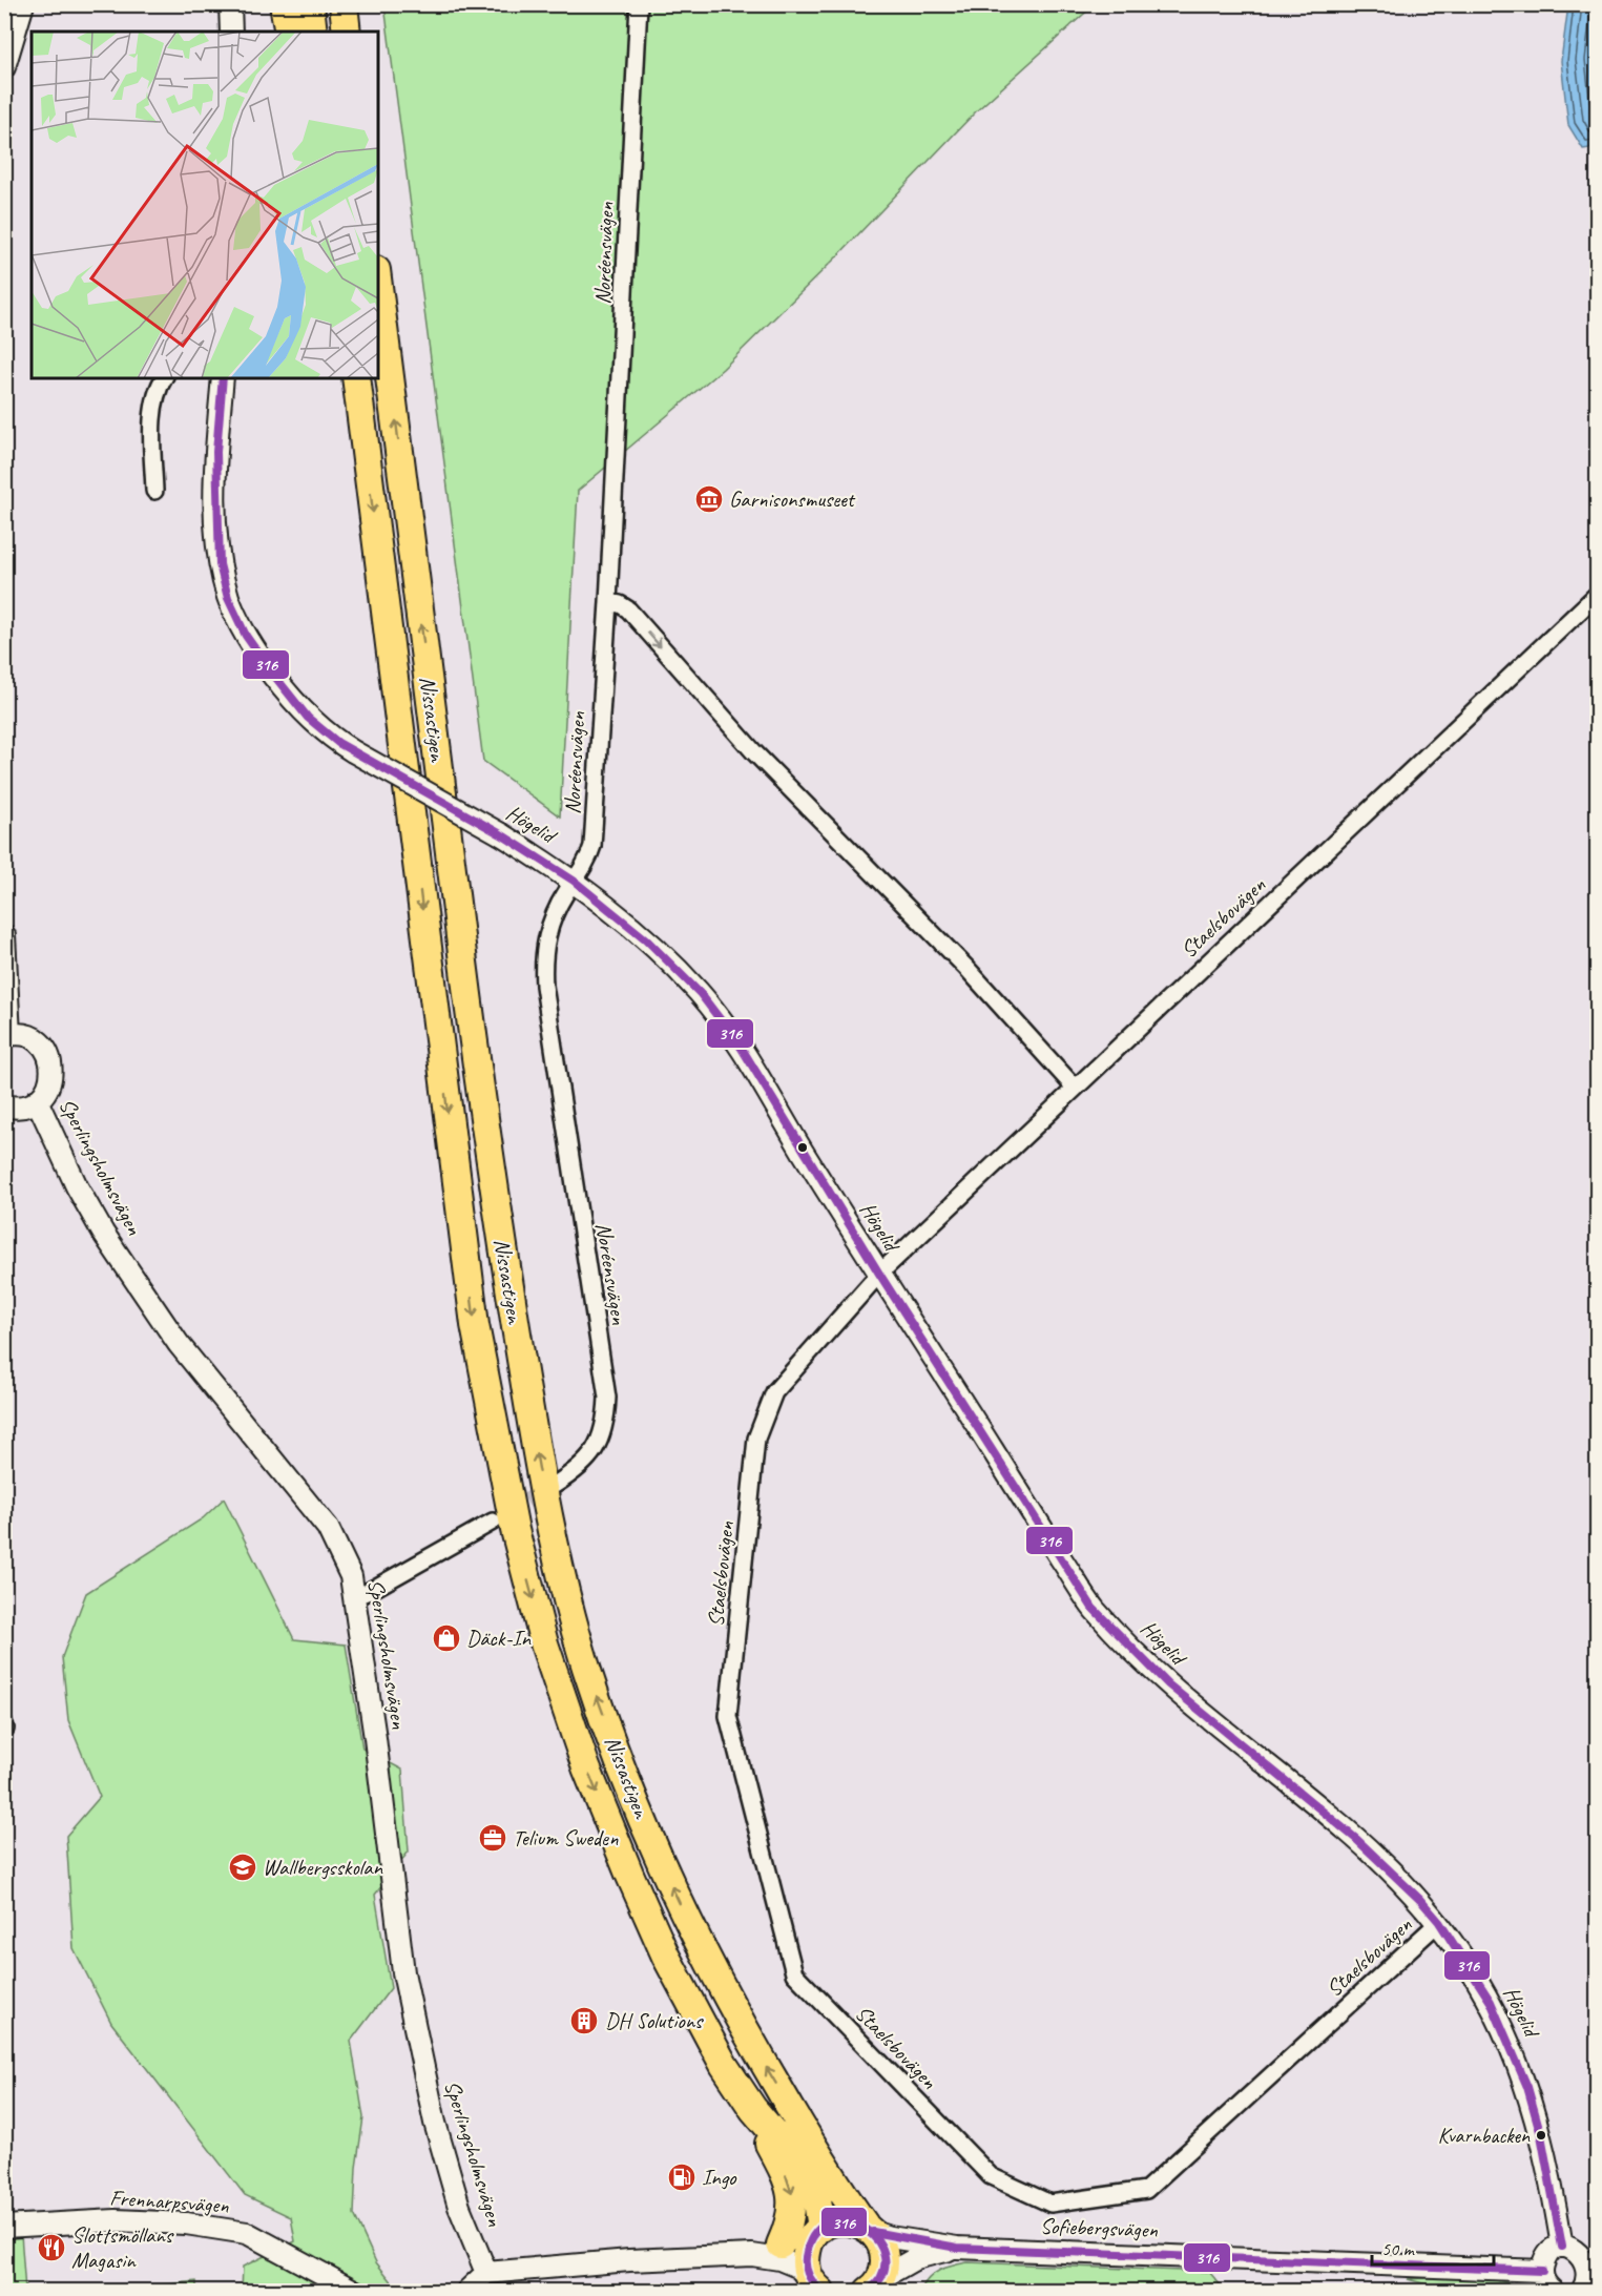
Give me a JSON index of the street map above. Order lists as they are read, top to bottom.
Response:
{
  "streets": {
    "highway": ["Nissastigen"],
    "street": [
      "Noréensvägen",
      "Högelid",
      "Staelsbovägen",
      "Sperlingsholmsvägen",
      "Frennarpsvägen",
      "Sofiebergsvägen"
    ]
  },
  "crossings": [
    ["Noréensvägen", "Högelid"],
    ["Nissastigen", "Sofiebergsvägen"],
    ["Högelid", "Staelsbovägen"]
  ],
  "places": {
    "museum": ["Garnisonsmuseet"],
    "shop": ["Däck-In"],
    "office": ["Telium Sweden"],
    "school or university": ["Wallbergsskolan"],
    "building": ["DH Solutions"],
    "other": ["Kvarnbacken"],
    "fuel station": ["Ingo"],
    "restaurant": ["Slottsmöllans Magasin"]
  },
  "lines": ["transit line 316"],
  "scale_bar": "50 m"
}
